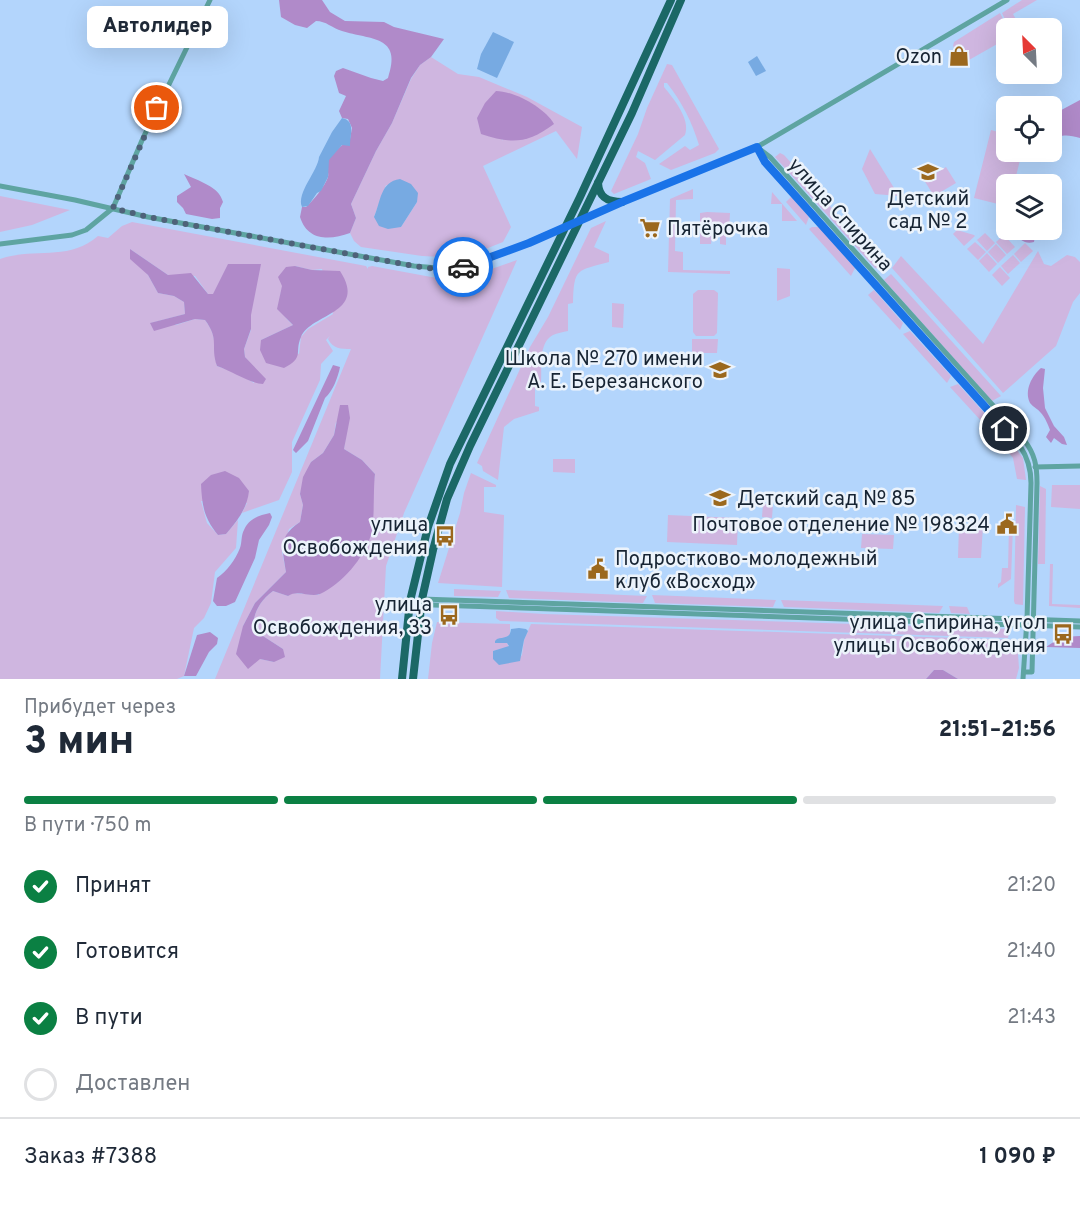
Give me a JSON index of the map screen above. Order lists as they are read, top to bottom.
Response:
{
  "streets": {
    "street": ["улица Спирина"]
  },
  "places": {
    "shop": ["Ozon"],
    "other": ["Автолидер"],
    "school or university": ["Детский сад № 2", "Школа № 270 имени А. Е. Березанского", "Детский сад № 85"],
    "supermarket": ["Пятёрочка"],
    "public building": ["Почтовое отделение № 198324", "Подростково-молодежный клуб «Восход»"],
    "bus stop": ["улица Освобождения", "улица Освобождения, 33", "улица Спирина, угол улицы Освобождения"]
  },
  "north": "top left",
  "page": {
    "bubble": "Автолидер",
    "heading": ["3 мин", "Прибудет через", "21:51–21:56"],
    "panel": ["Заказ #7388", "1 090 ₽"],
    "bar": "В пути · 750 m",
    "list": [
      ["Принят", "21:20"],
      ["Готовится", "21:40"],
      ["В пути", "21:43"],
      "Доставлен"
    ]
  }
}
